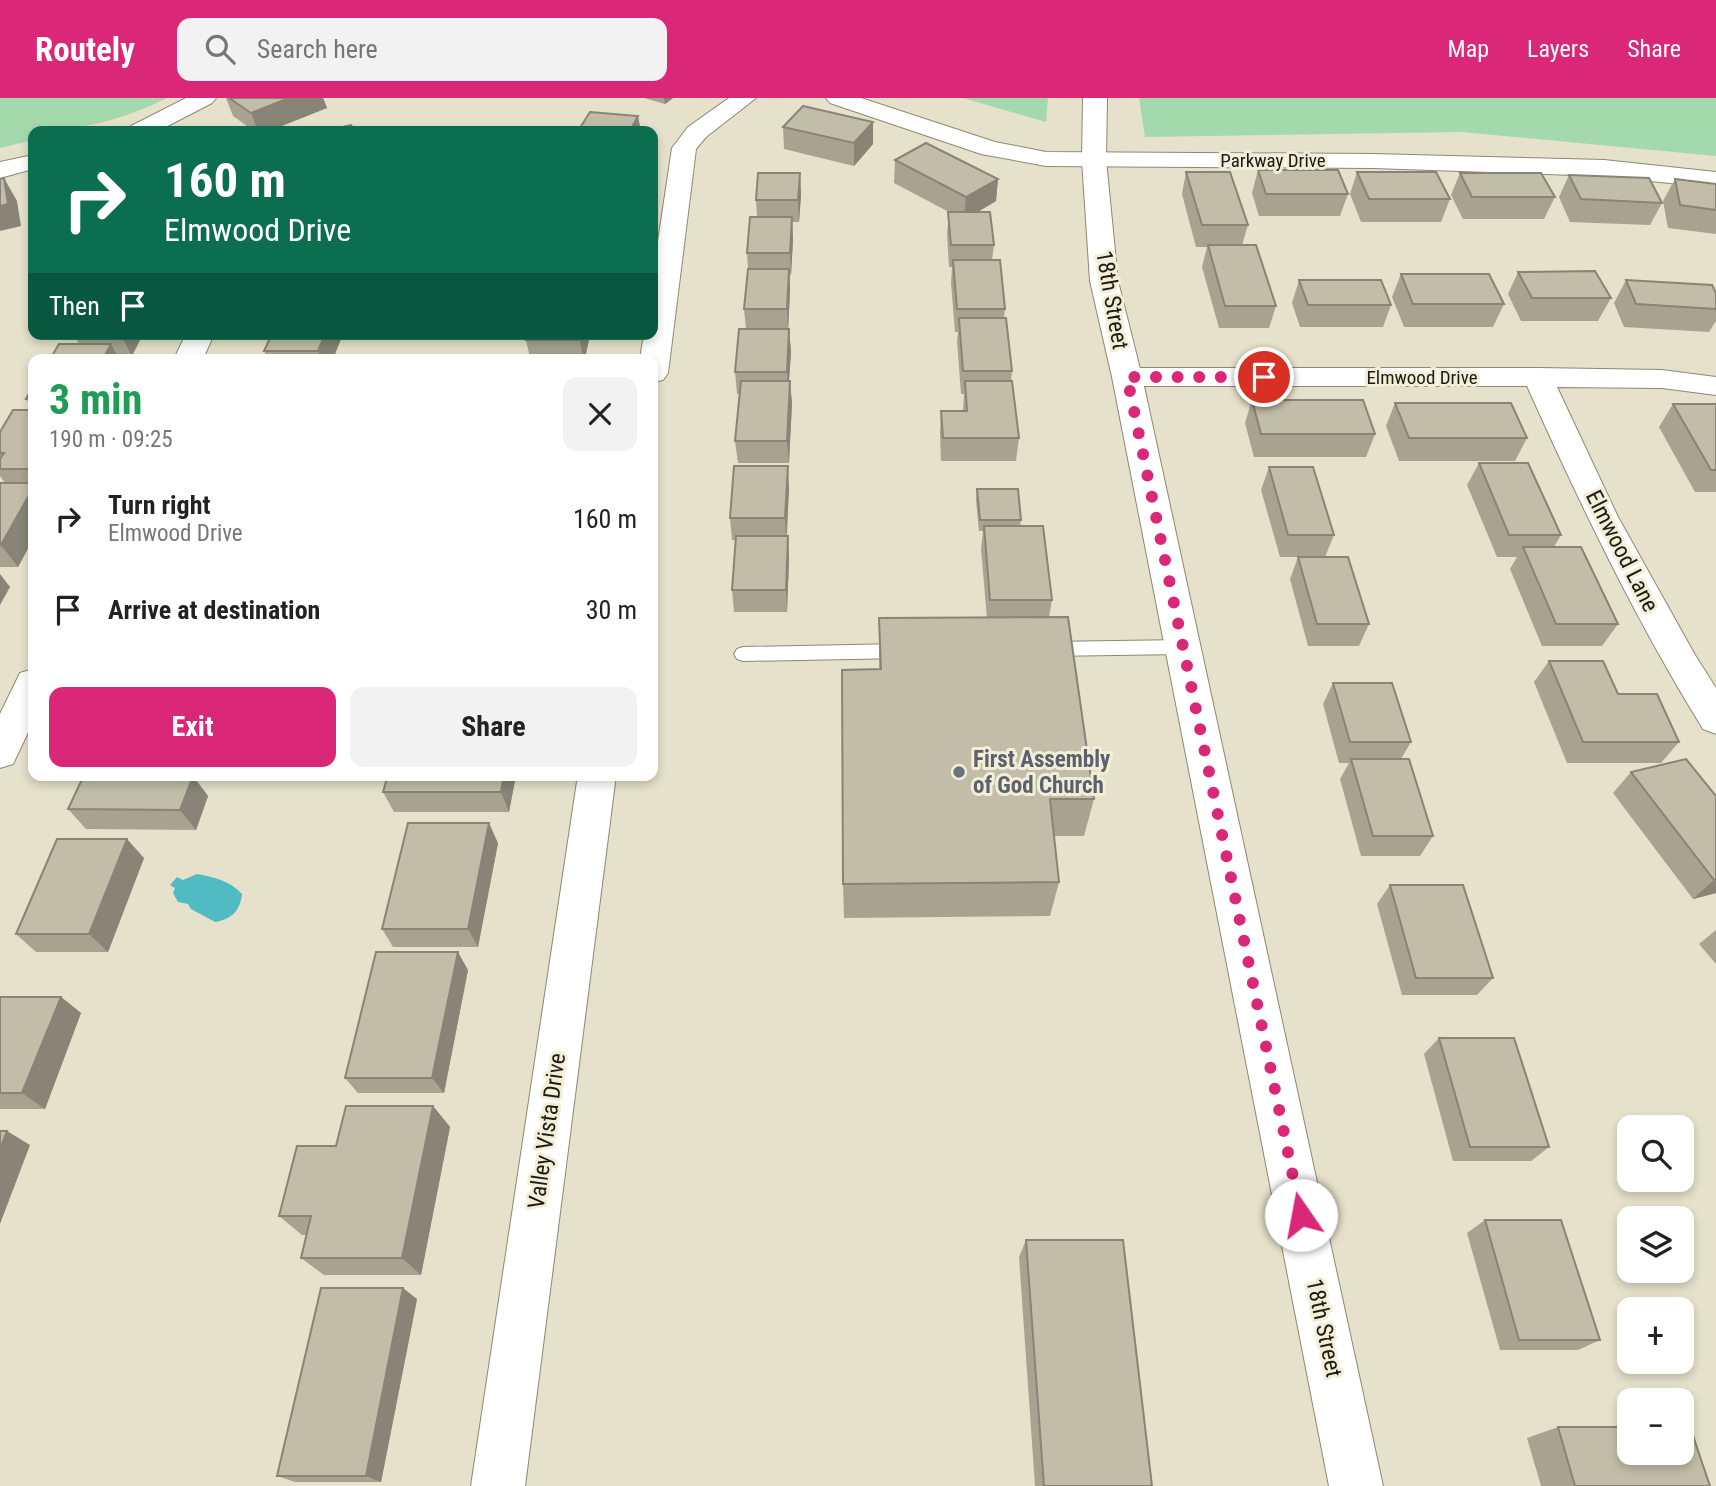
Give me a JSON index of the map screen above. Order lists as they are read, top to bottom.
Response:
{
  "streets": {
    "street": [
      "Parkway Drive",
      "18th Street",
      "Elmwood Drive",
      "Elmwood Lane",
      "Valley Vista Drive"
    ]
  },
  "crossings": [
    ["Parkway Drive", "18th Street"],
    ["18th Street", "Elmwood Drive"],
    ["Elmwood Drive", "Elmwood Lane"]
  ],
  "places": ["First Assembly of God Church"],
  "page": {
    "header": "Routely",
    "search": "Search here",
    "nav": ["Map", "Layers", "Share"],
    "turn": ["160 m", "Elmwood Drive"],
    "then": "Then",
    "heading": ["3 min", "190 m · 09:25"],
    "list": [
      {
        "name": "Turn right",
        "note": "Elmwood Drive",
        "value": "160 m"
      },
      {
        "name": "Arrive at destination",
        "value": "30 m"
      }
    ],
    "buttons": ["Exit", "Share"],
    "map_buttons": ["+", "−"]
  }
}
